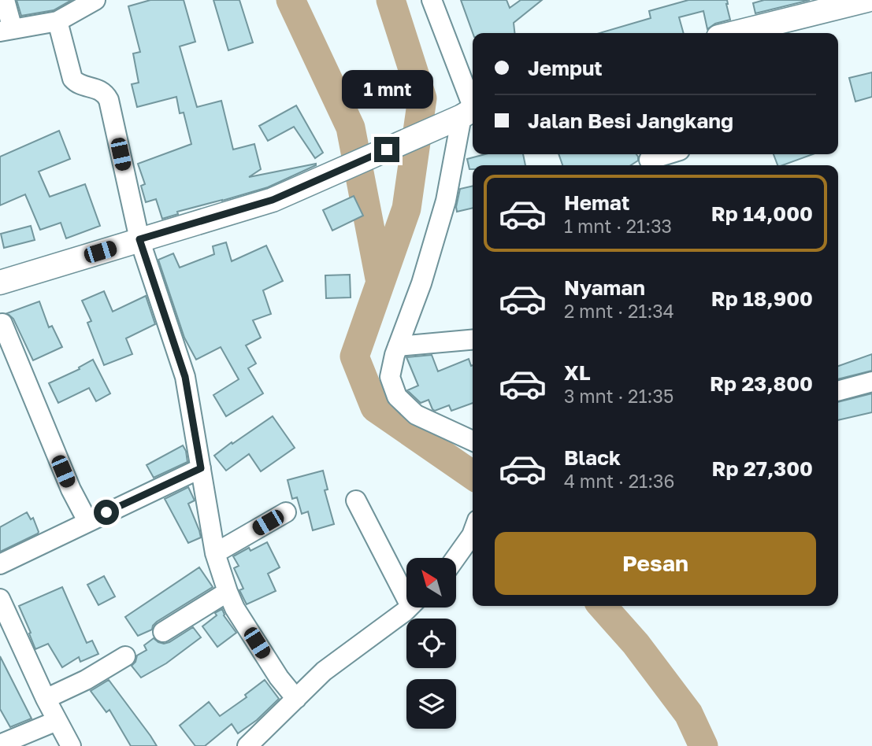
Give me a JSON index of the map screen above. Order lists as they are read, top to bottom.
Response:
{
  "north": "top left",
  "page": {
    "banner": ["Jemput", "Jalan Besi Jangkang"],
    "bubble": "1 mnt",
    "list": [
      {
        "name": "Hemat",
        "note": "1 mnt · 21:33",
        "value": "Rp 14,000"
      },
      {
        "name": "Nyaman",
        "note": "2 mnt · 21:34",
        "value": "Rp 18,900"
      },
      {
        "name": "XL",
        "note": "3 mnt · 21:35",
        "value": "Rp 23,800"
      },
      {
        "name": "Black",
        "note": "4 mnt · 21:36",
        "value": "Rp 27,300"
      }
    ],
    "buttons": "Pesan"
  }
}
